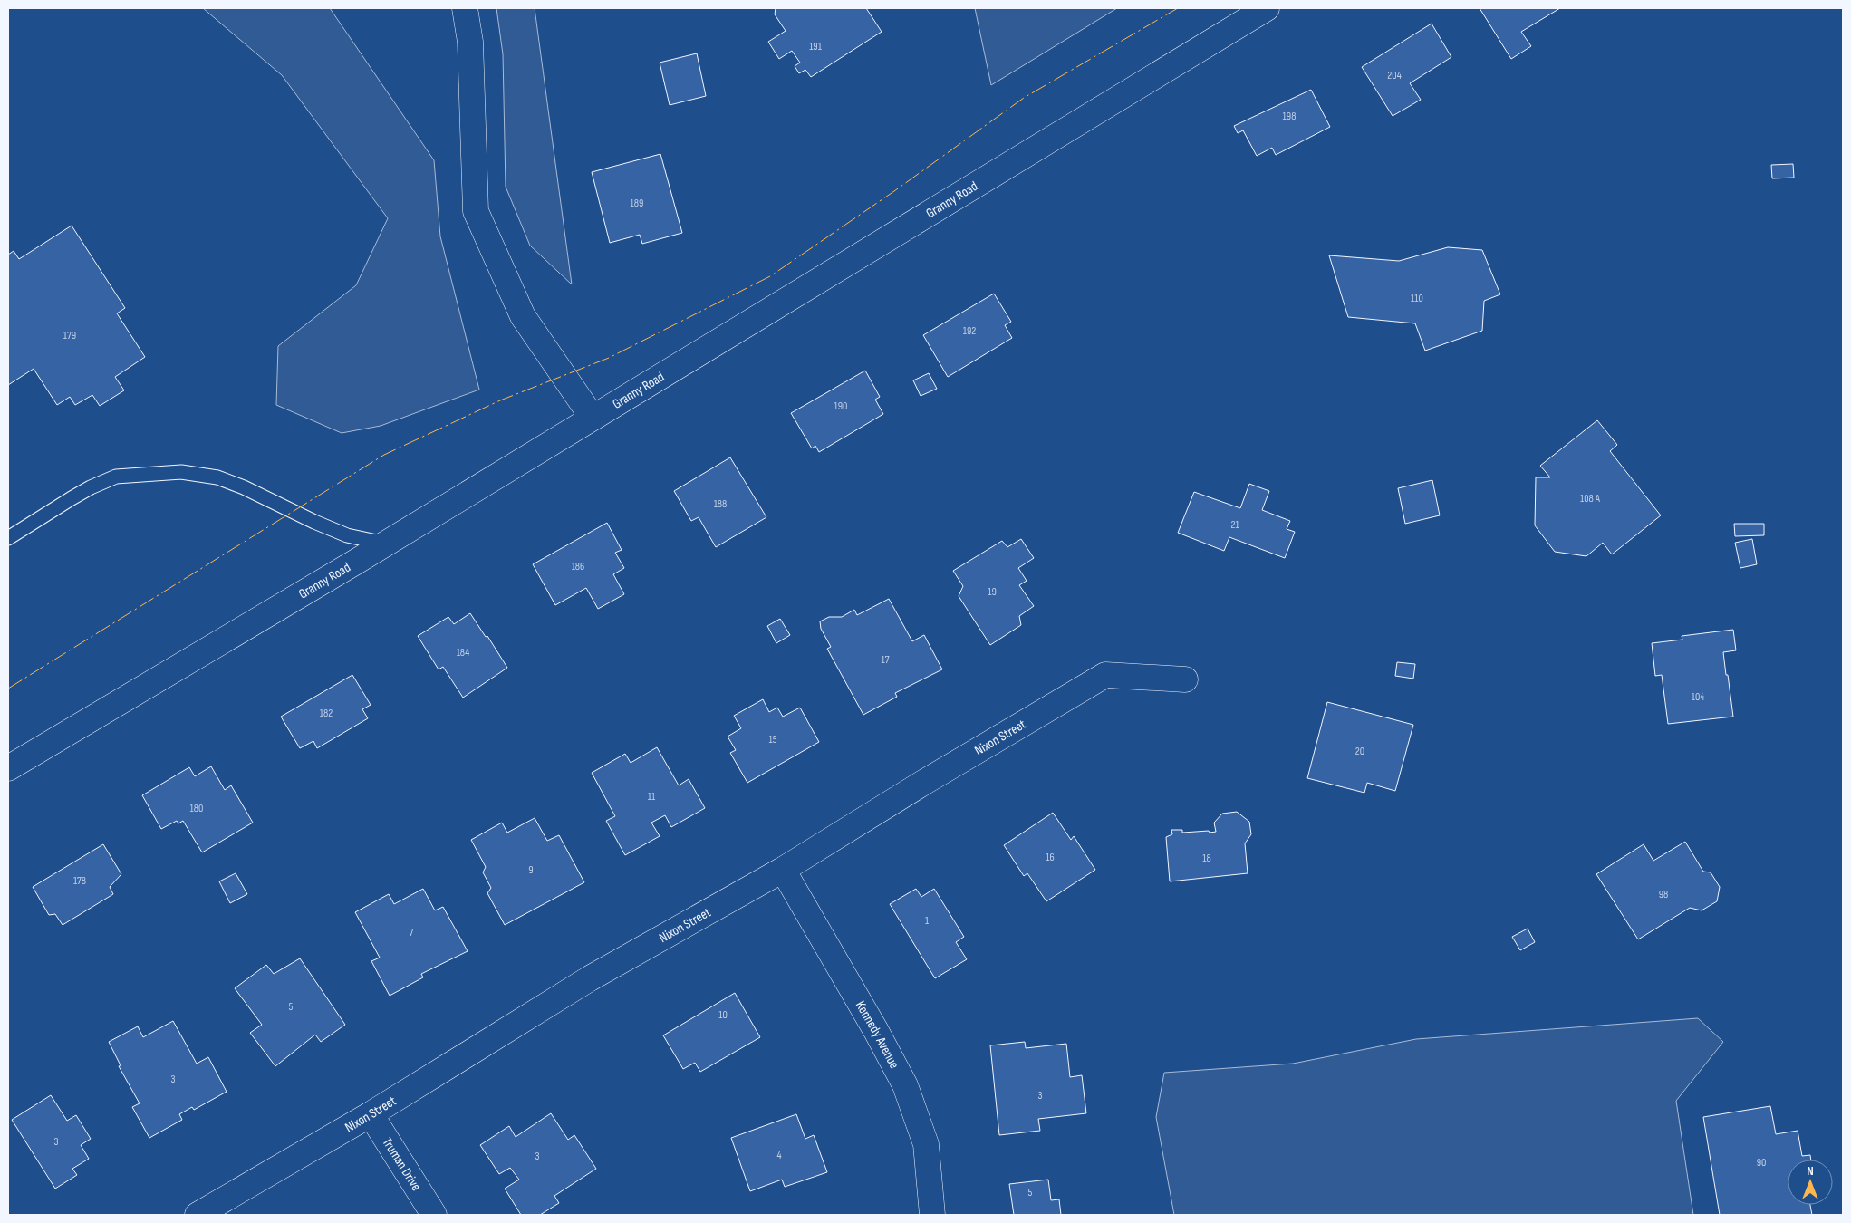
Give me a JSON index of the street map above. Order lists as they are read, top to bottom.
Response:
{
  "streets": {
    "street": [
      "Granny Road",
      "Nixon Street",
      "Kennedy Avenue",
      "Truman Drive"
    ]
  },
  "crossings": [
    ["Nixon Street", "Kennedy Avenue"],
    ["Nixon Street", "Truman Drive"]
  ],
  "house_numbers": [
    "191",
    "204",
    "198",
    "189",
    "110",
    "192",
    "179",
    "190",
    "108 A",
    "188",
    "21",
    "186",
    "19",
    "184",
    "17",
    "104",
    "182",
    "15",
    "20",
    "11",
    "180",
    "16",
    "18",
    "9",
    "178",
    "98",
    "1",
    "7",
    "5",
    "10",
    "3",
    "3",
    "3",
    "4",
    "3",
    "90",
    "5"
  ],
  "north": "top"
}
